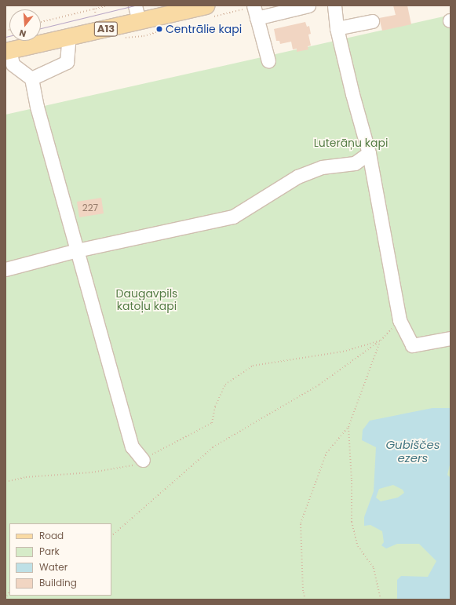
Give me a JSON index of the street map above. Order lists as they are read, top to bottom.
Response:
{
  "streets": {
    "main road": ["A13"]
  },
  "water": ["Gubiščes ezers"],
  "parks": ["Luterāņu kapi", "Daugavpils katoļu kapi"],
  "places": ["Centrālie kapi"],
  "house_numbers": ["227"],
  "legend": [
    "Road",
    "Park",
    "Water",
    "Building"
  ],
  "north": "bottom"
}
